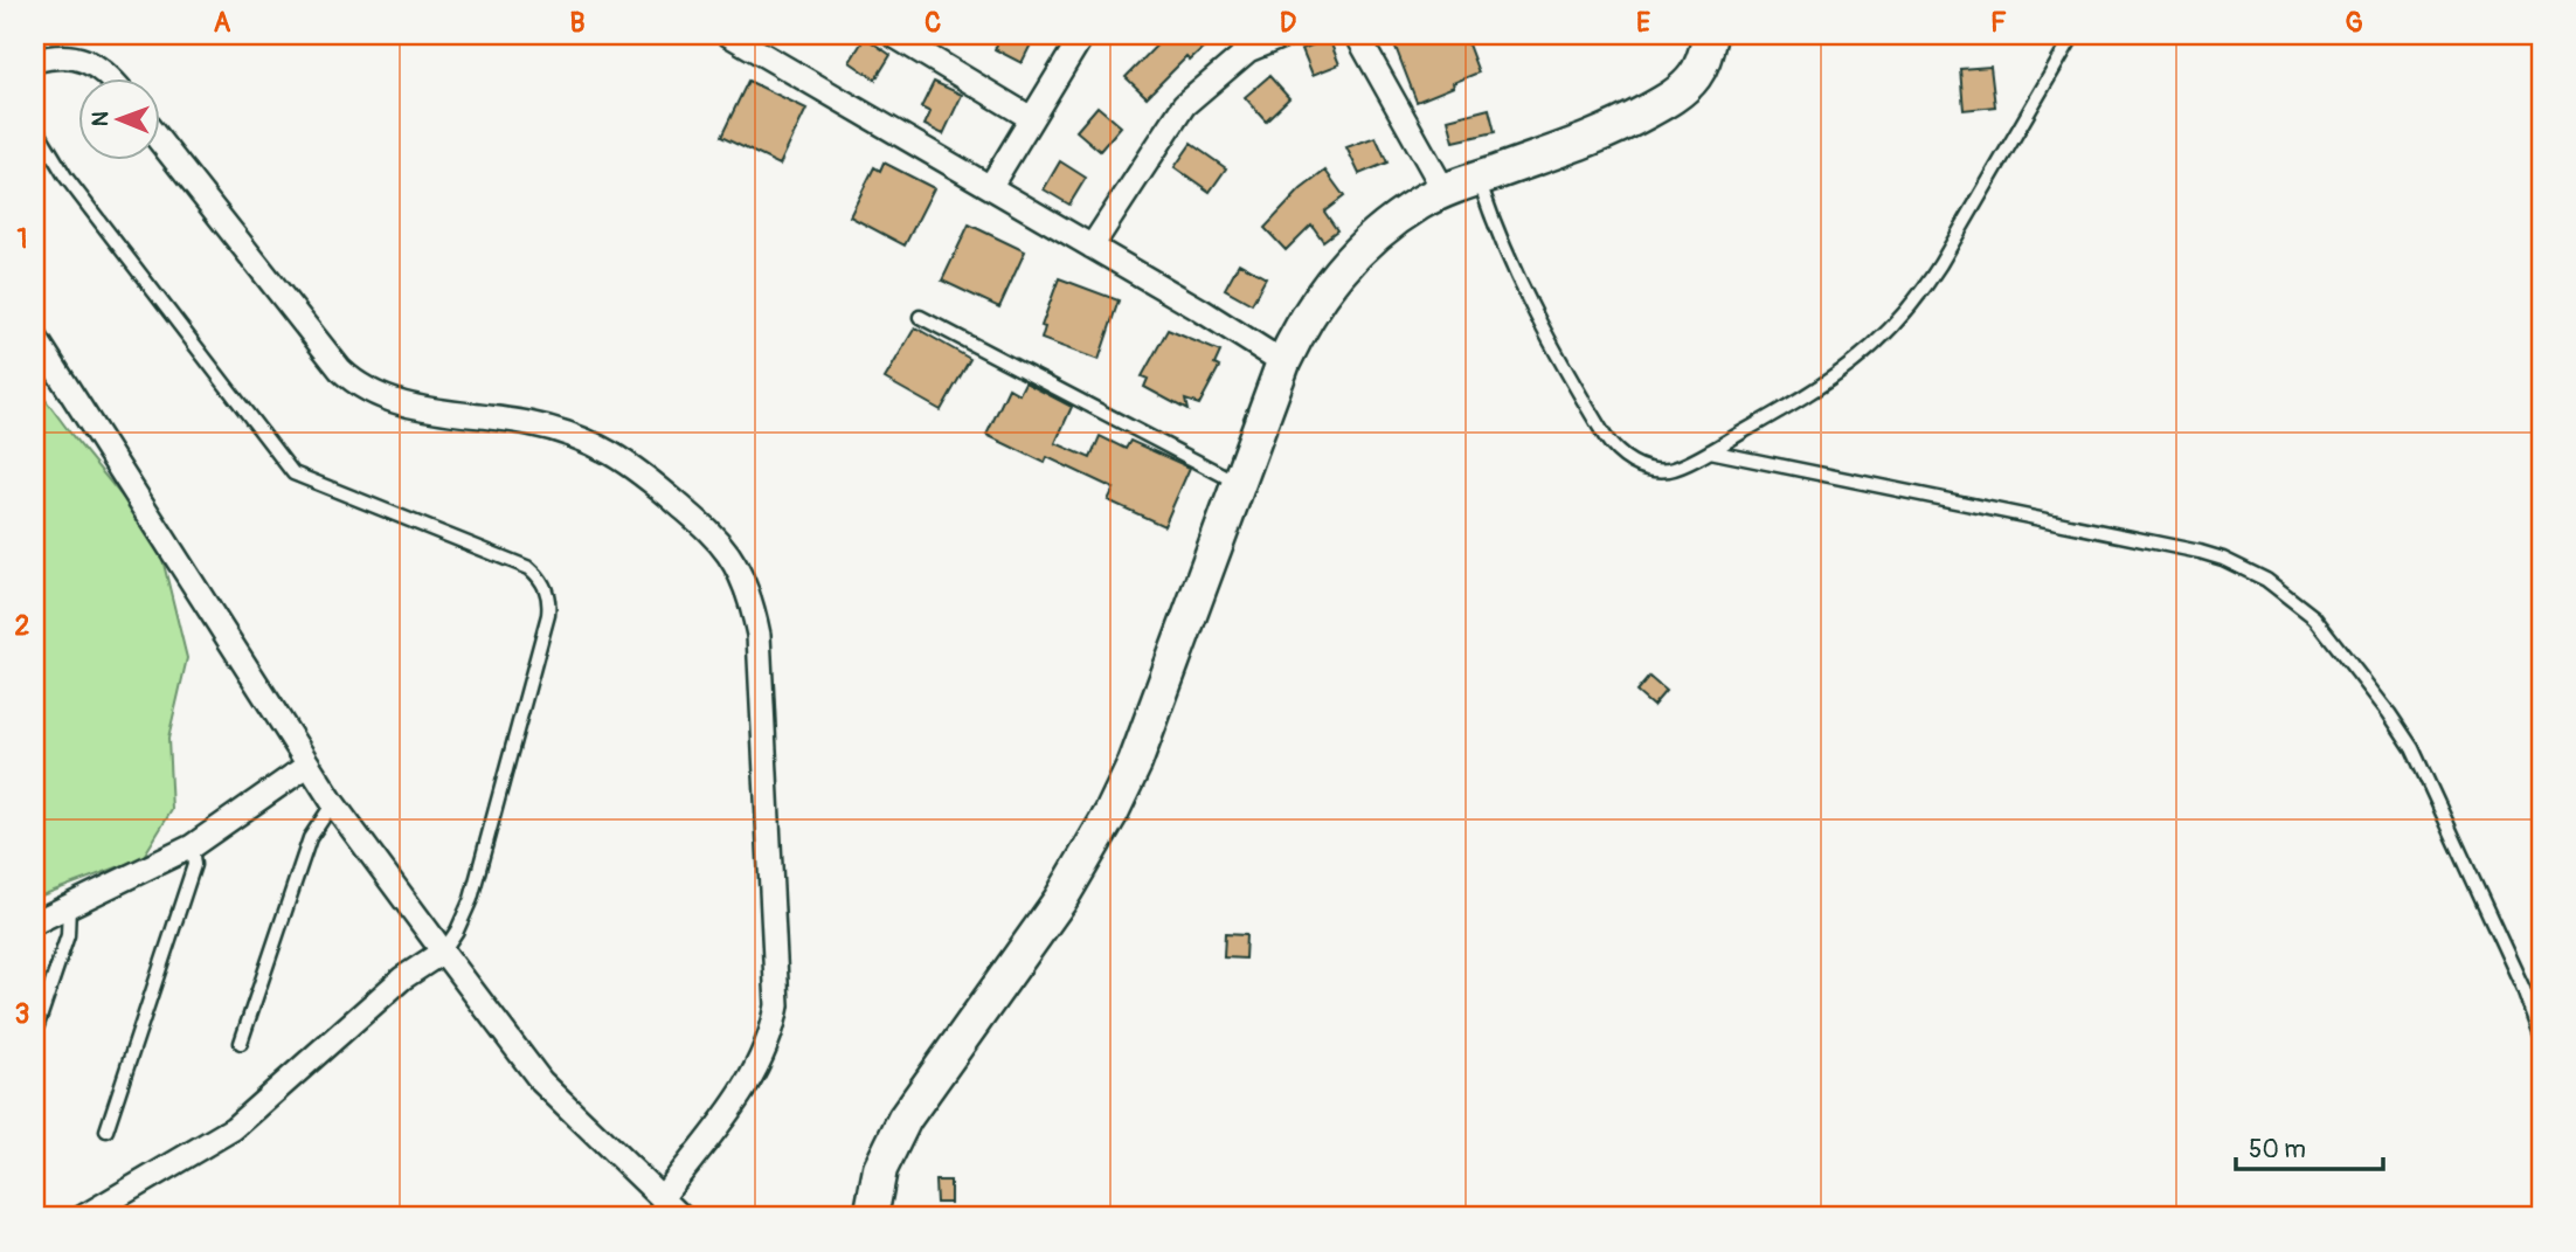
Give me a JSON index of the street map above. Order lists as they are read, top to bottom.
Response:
{
  "scale_bar": "50 m",
  "north": "left",
  "grid": {
    "columns": [
      "A",
      "B",
      "C",
      "D",
      "E",
      "F",
      "G"
    ],
    "rows": ["1", "2", "3"]
  }
}
